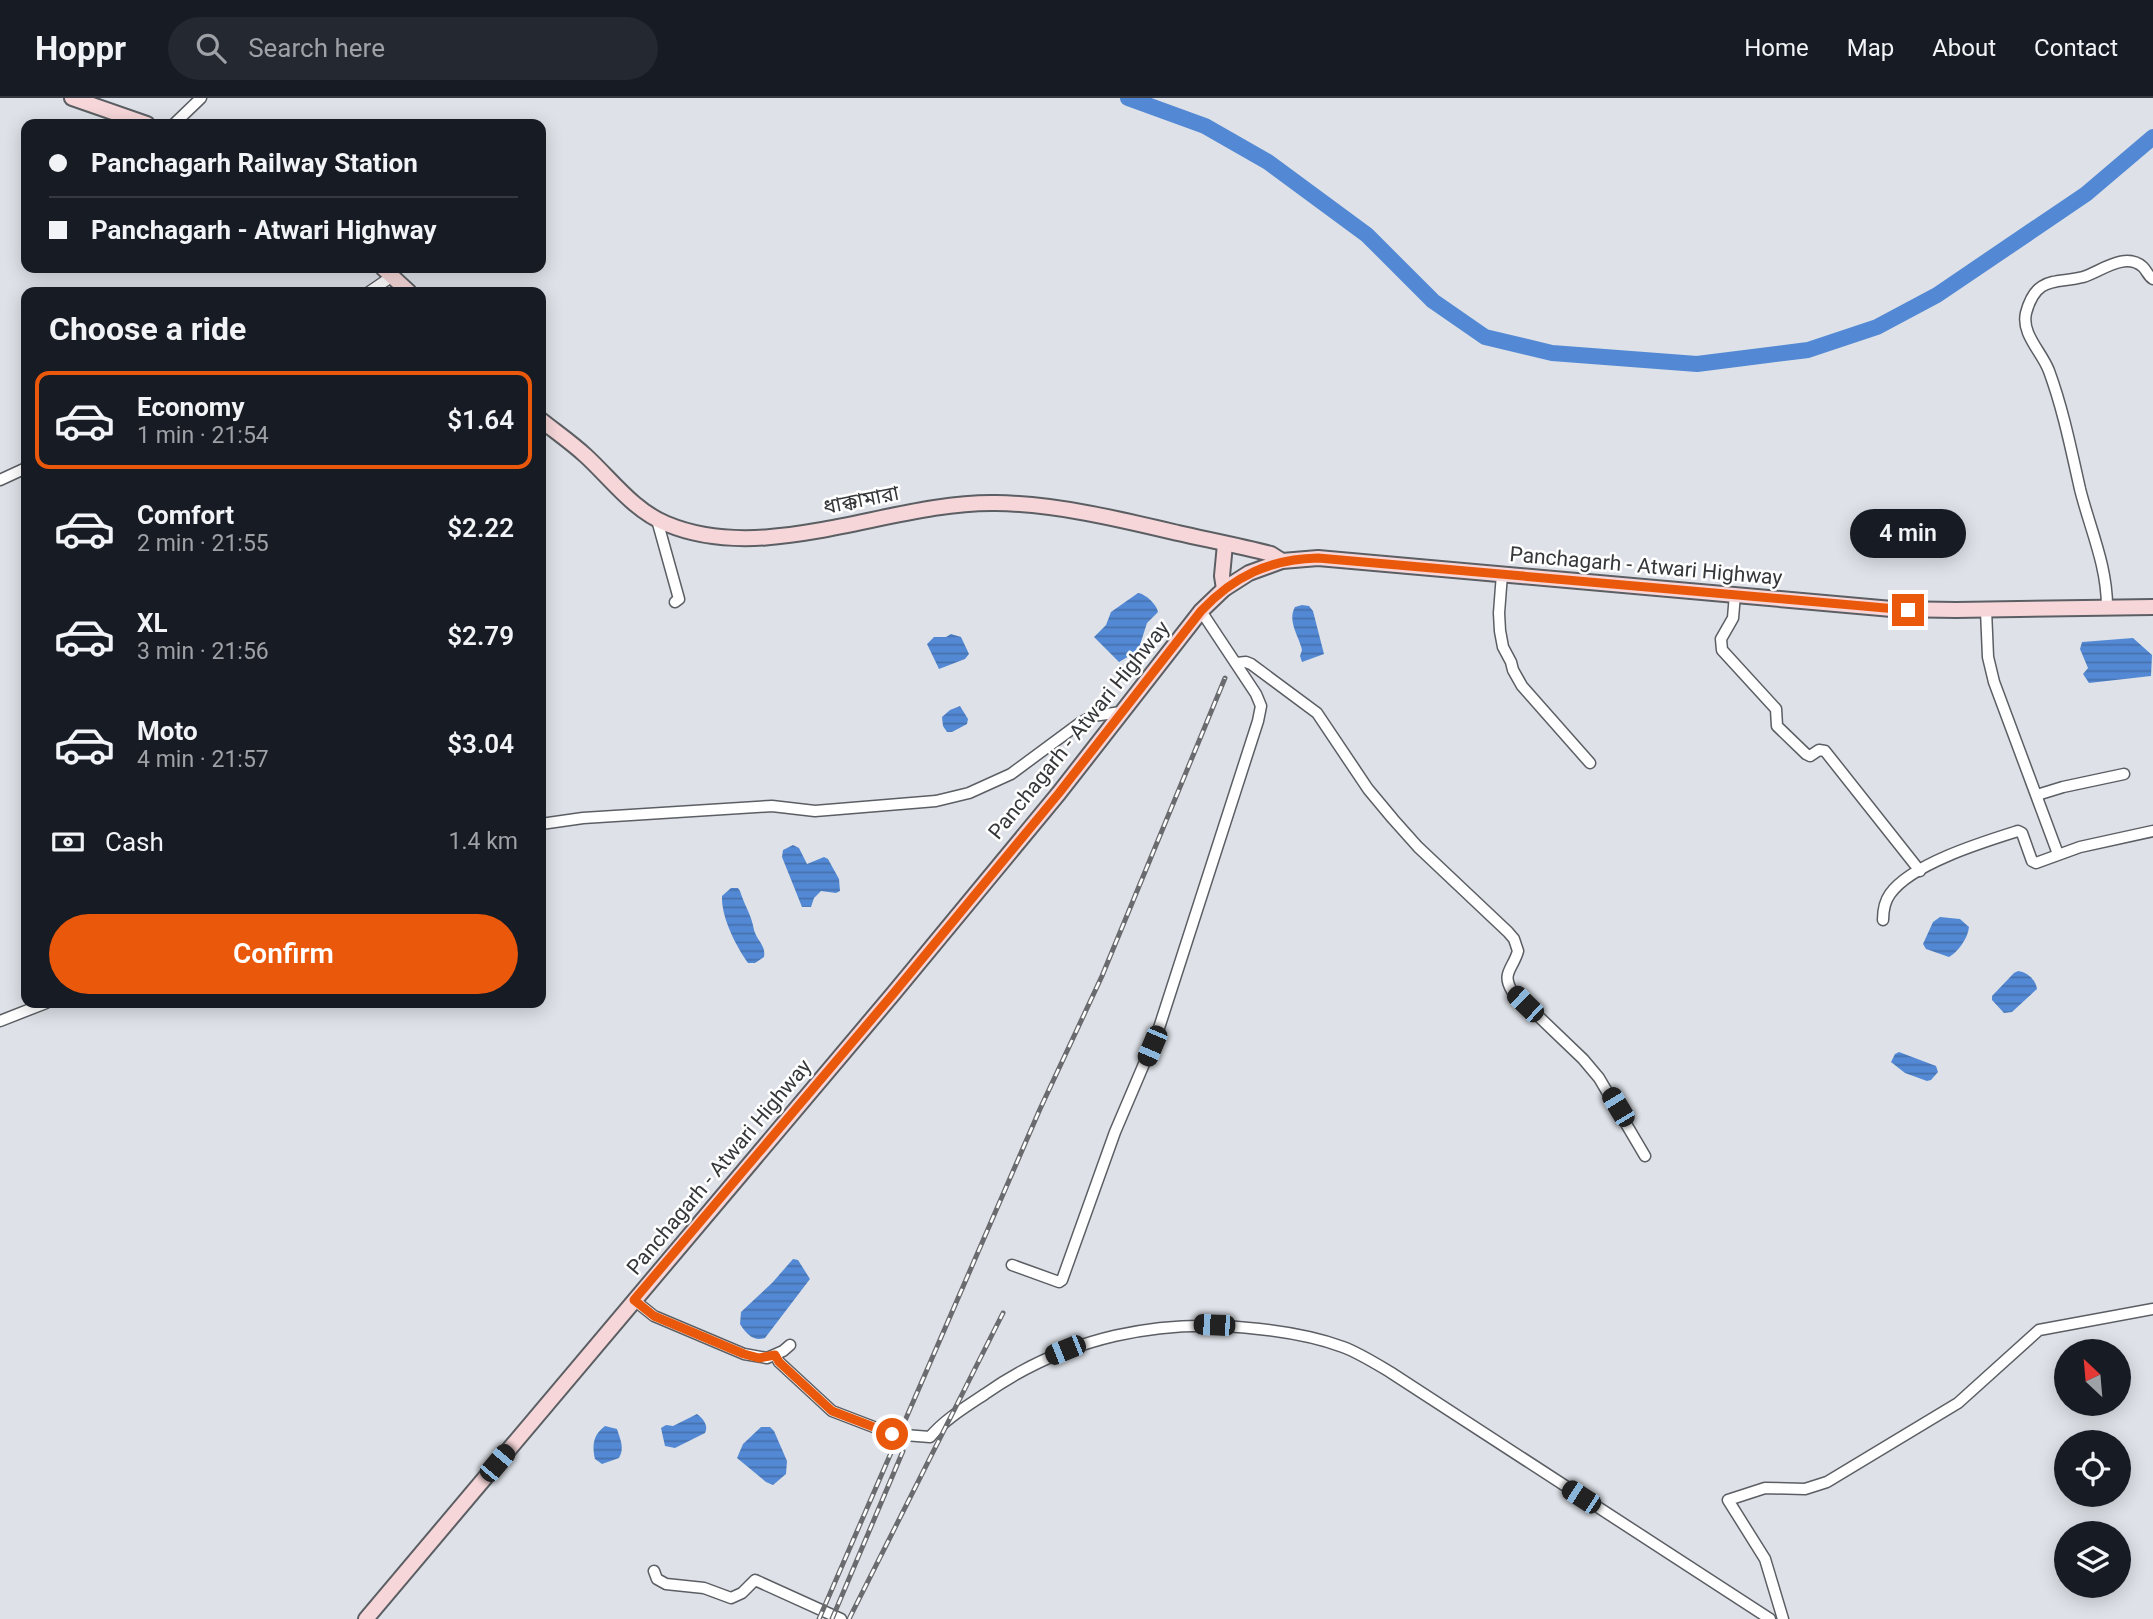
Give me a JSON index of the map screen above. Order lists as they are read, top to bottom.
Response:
{
  "streets": {
    "main road": ["ধাক্কামারা", "Panchagarh - Atwari Highway"]
  },
  "crossings": [
    ["ধাক্কামারা", "Panchagarh - Atwari Highway"]
  ],
  "north": "top left",
  "page": {
    "header": "Hoppr",
    "search": "Search here",
    "nav": [
      "Home",
      "Map",
      "About",
      "Contact"
    ],
    "banner": ["Panchagarh Railway Station", "Panchagarh - Atwari Highway"],
    "heading": "Choose a ride",
    "list": [
      {
        "name": "Economy",
        "note": "1 min · 21:54",
        "value": "$1.64"
      },
      {
        "name": "Comfort",
        "note": "2 min · 21:55",
        "value": "$2.22"
      },
      {
        "name": "XL",
        "note": "3 min · 21:56",
        "value": "$2.79"
      },
      {
        "name": "Moto",
        "note": "4 min · 21:57",
        "value": "$3.04"
      }
    ],
    "bubble": "4 min",
    "pay": ["Cash", "1.4 km"],
    "buttons": "Confirm"
  }
}
